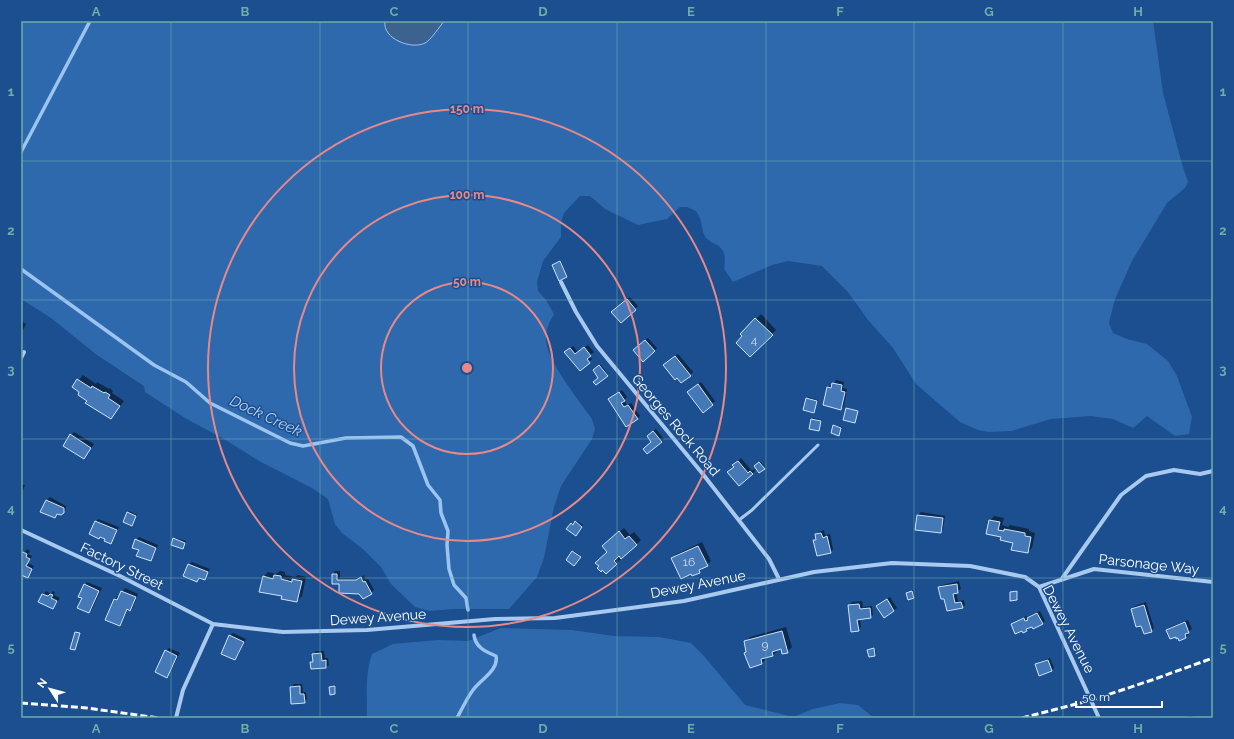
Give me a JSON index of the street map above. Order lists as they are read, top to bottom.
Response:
{
  "streets": {
    "street": [
      "Georges Rock Road",
      "Parsonage Way",
      "Factory Street",
      "Dewey Avenue"
    ]
  },
  "crossings": [
    ["Georges Rock Road", "Dewey Avenue"],
    ["Parsonage Way", "Dewey Avenue"],
    ["Factory Street", "Dewey Avenue"]
  ],
  "water": ["Dock Creek"],
  "house_numbers": ["4", "16", "9"],
  "scale_bar": "50 m",
  "north": "top left",
  "grid": {
    "columns": [
      "A",
      "B",
      "C",
      "D",
      "E",
      "F",
      "G",
      "H"
    ],
    "rows": [
      "1",
      "2",
      "3",
      "4",
      "5"
    ]
  },
  "rings": ["150 m", "100 m", "50 m"]
}
